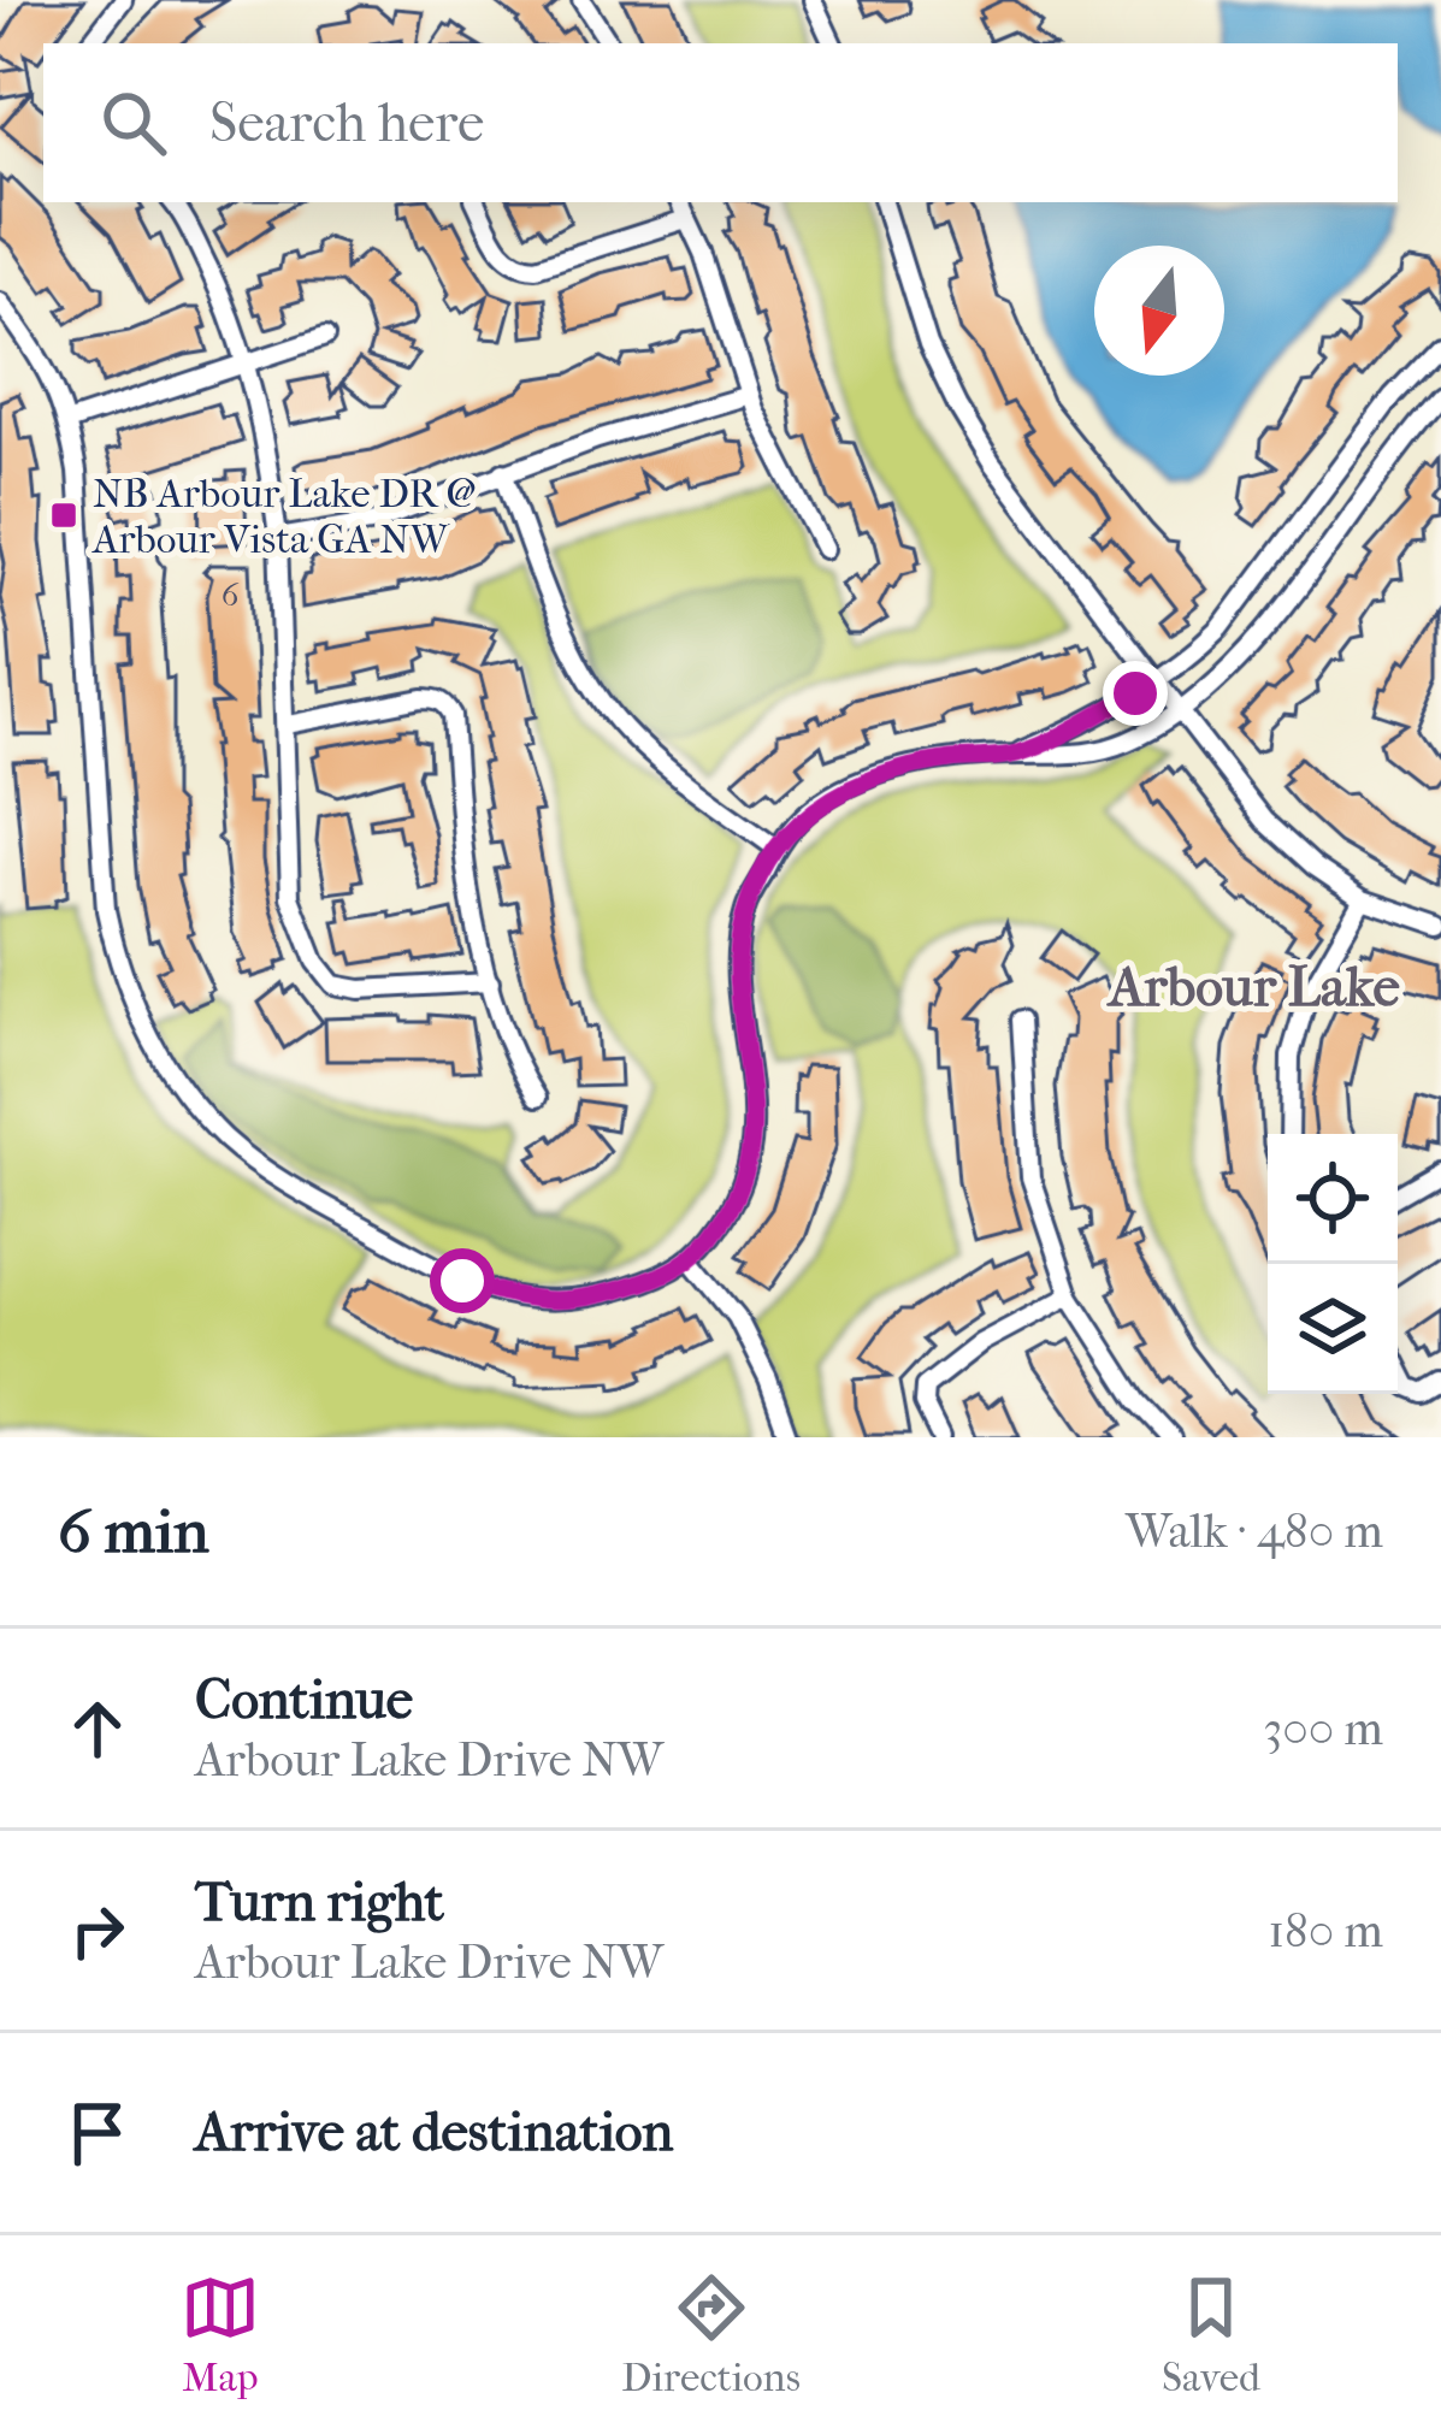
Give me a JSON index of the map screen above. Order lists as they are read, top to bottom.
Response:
{
  "districts": ["Arbour Lake"],
  "places": {
    "transit": ["NB Arbour Lake DR @ Arbour Vista GA NW"]
  },
  "house_numbers": ["6"],
  "north": "bottom",
  "page": {
    "search": "Search here",
    "heading": ["6 min", "Walk · 480 m"],
    "list": [
      ["Continue", "Arbour Lake Drive NW", "300 m"],
      ["Turn right", "Arbour Lake Drive NW", "180 m"],
      "Arrive at destination"
    ],
    "nav": ["Map", "Directions", "Saved"]
  }
}
